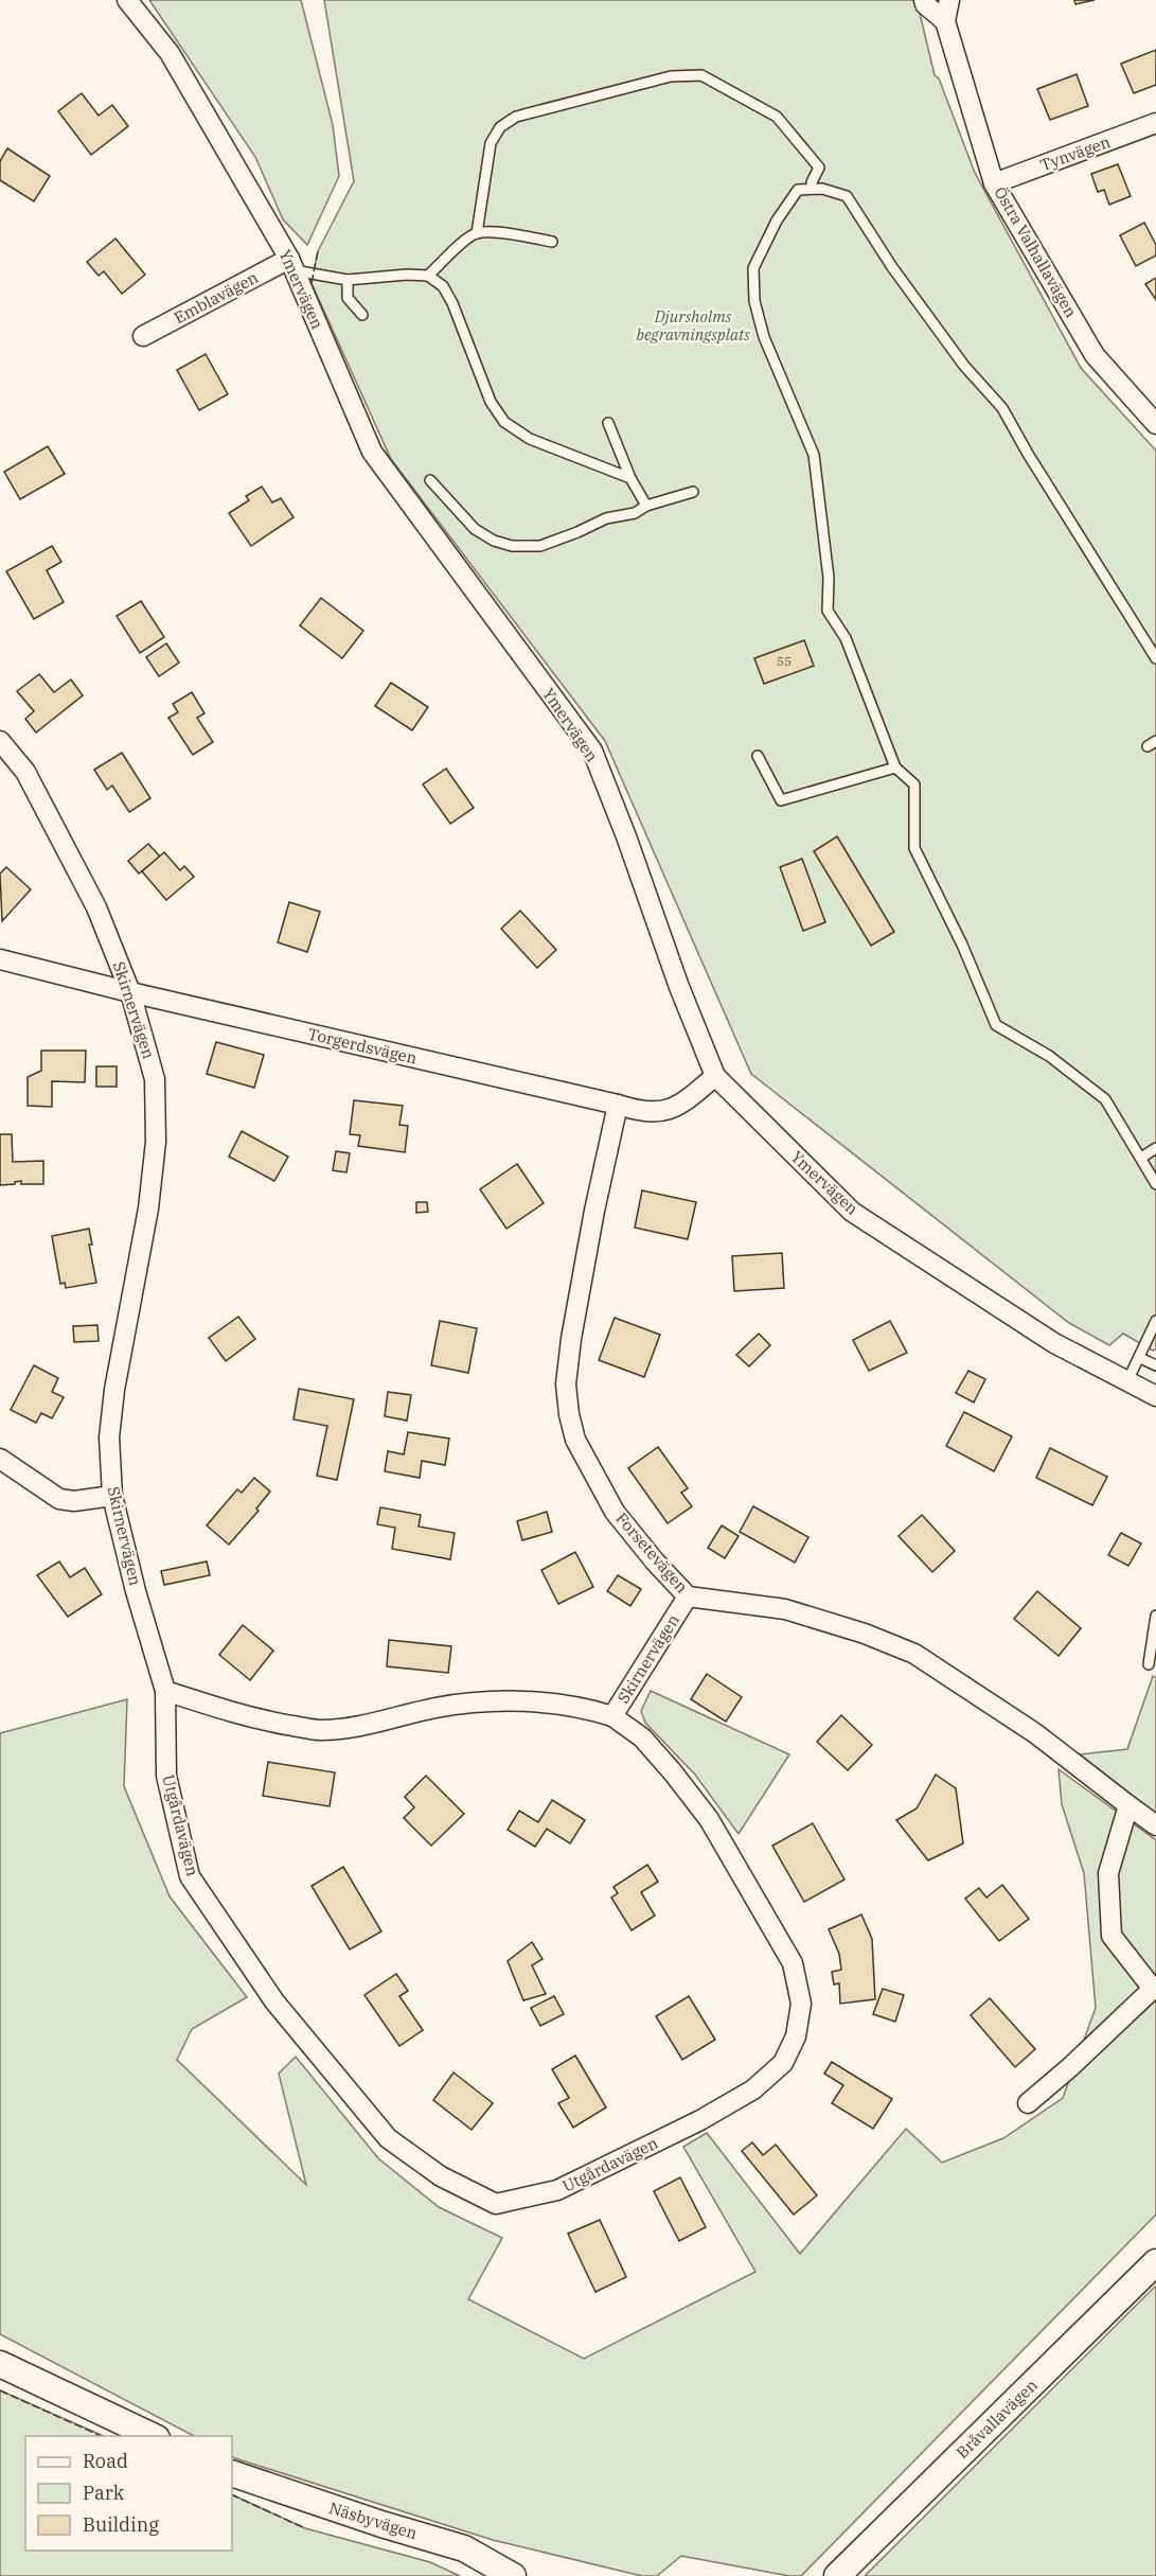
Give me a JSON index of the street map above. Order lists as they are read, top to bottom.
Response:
{
  "streets": {
    "street": [
      "Tynvägen",
      "Östra Valhallavägen",
      "Ymervägen",
      "Emblavägen",
      "Skirnervägen",
      "Torgerdsvägen",
      "Forsetevägen",
      "Utgårdavägen",
      "Bråvallavägen",
      "Näsbyvägen"
    ]
  },
  "crossings": [
    ["Tynvägen", "Östra Valhallavägen"],
    ["Ymervägen", "Emblavägen"],
    ["Ymervägen", "Torgerdsvägen"],
    ["Skirnervägen", "Torgerdsvägen"],
    ["Skirnervägen", "Forsetevägen"],
    ["Skirnervägen", "Utgårdavägen"],
    ["Torgerdsvägen", "Forsetevägen"]
  ],
  "parks": ["Djursholms begravningsplats"],
  "house_numbers": ["55"],
  "legend": ["Road", "Park", "Building"]
}
